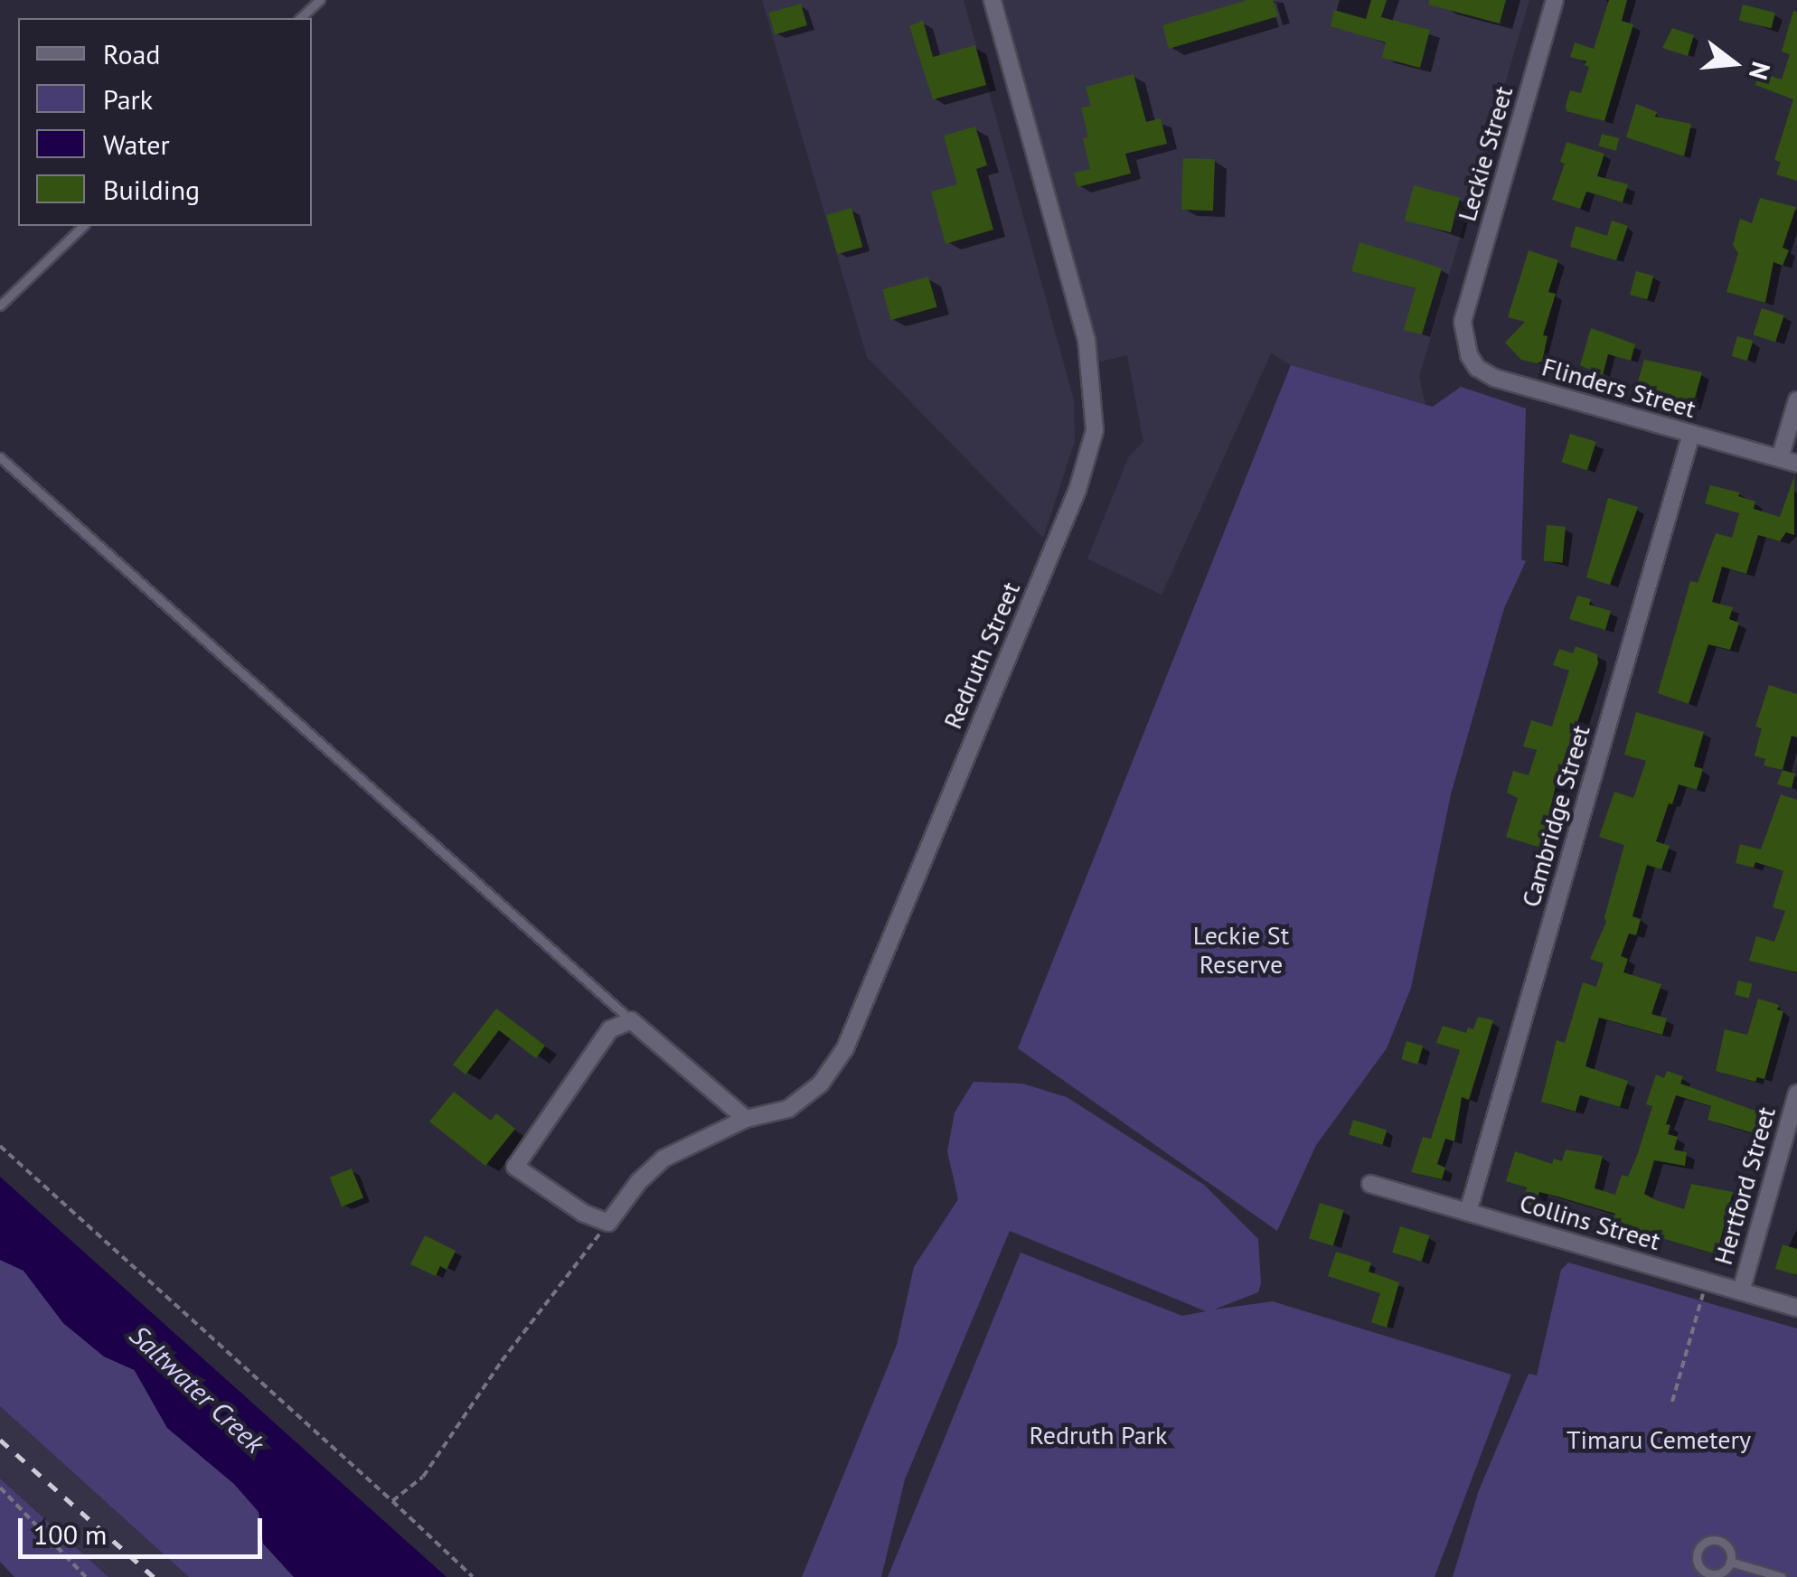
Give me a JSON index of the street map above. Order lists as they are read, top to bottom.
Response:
{
  "streets": {
    "street": [
      "Leckie Street",
      "Flinders Street",
      "Redruth Street",
      "Cambridge Street",
      "Hertford Street",
      "Collins Street"
    ]
  },
  "crossings": [
    ["Leckie Street", "Flinders Street"],
    ["Flinders Street", "Cambridge Street"],
    ["Cambridge Street", "Collins Street"],
    ["Hertford Street", "Collins Street"]
  ],
  "water": ["Saltwater Creek"],
  "parks": ["Leckie St Reserve", "Redruth Park", "Timaru Cemetery"],
  "legend": [
    "Road",
    "Park",
    "Water",
    "Building"
  ],
  "scale_bar": "100 m",
  "north": "right"
}
